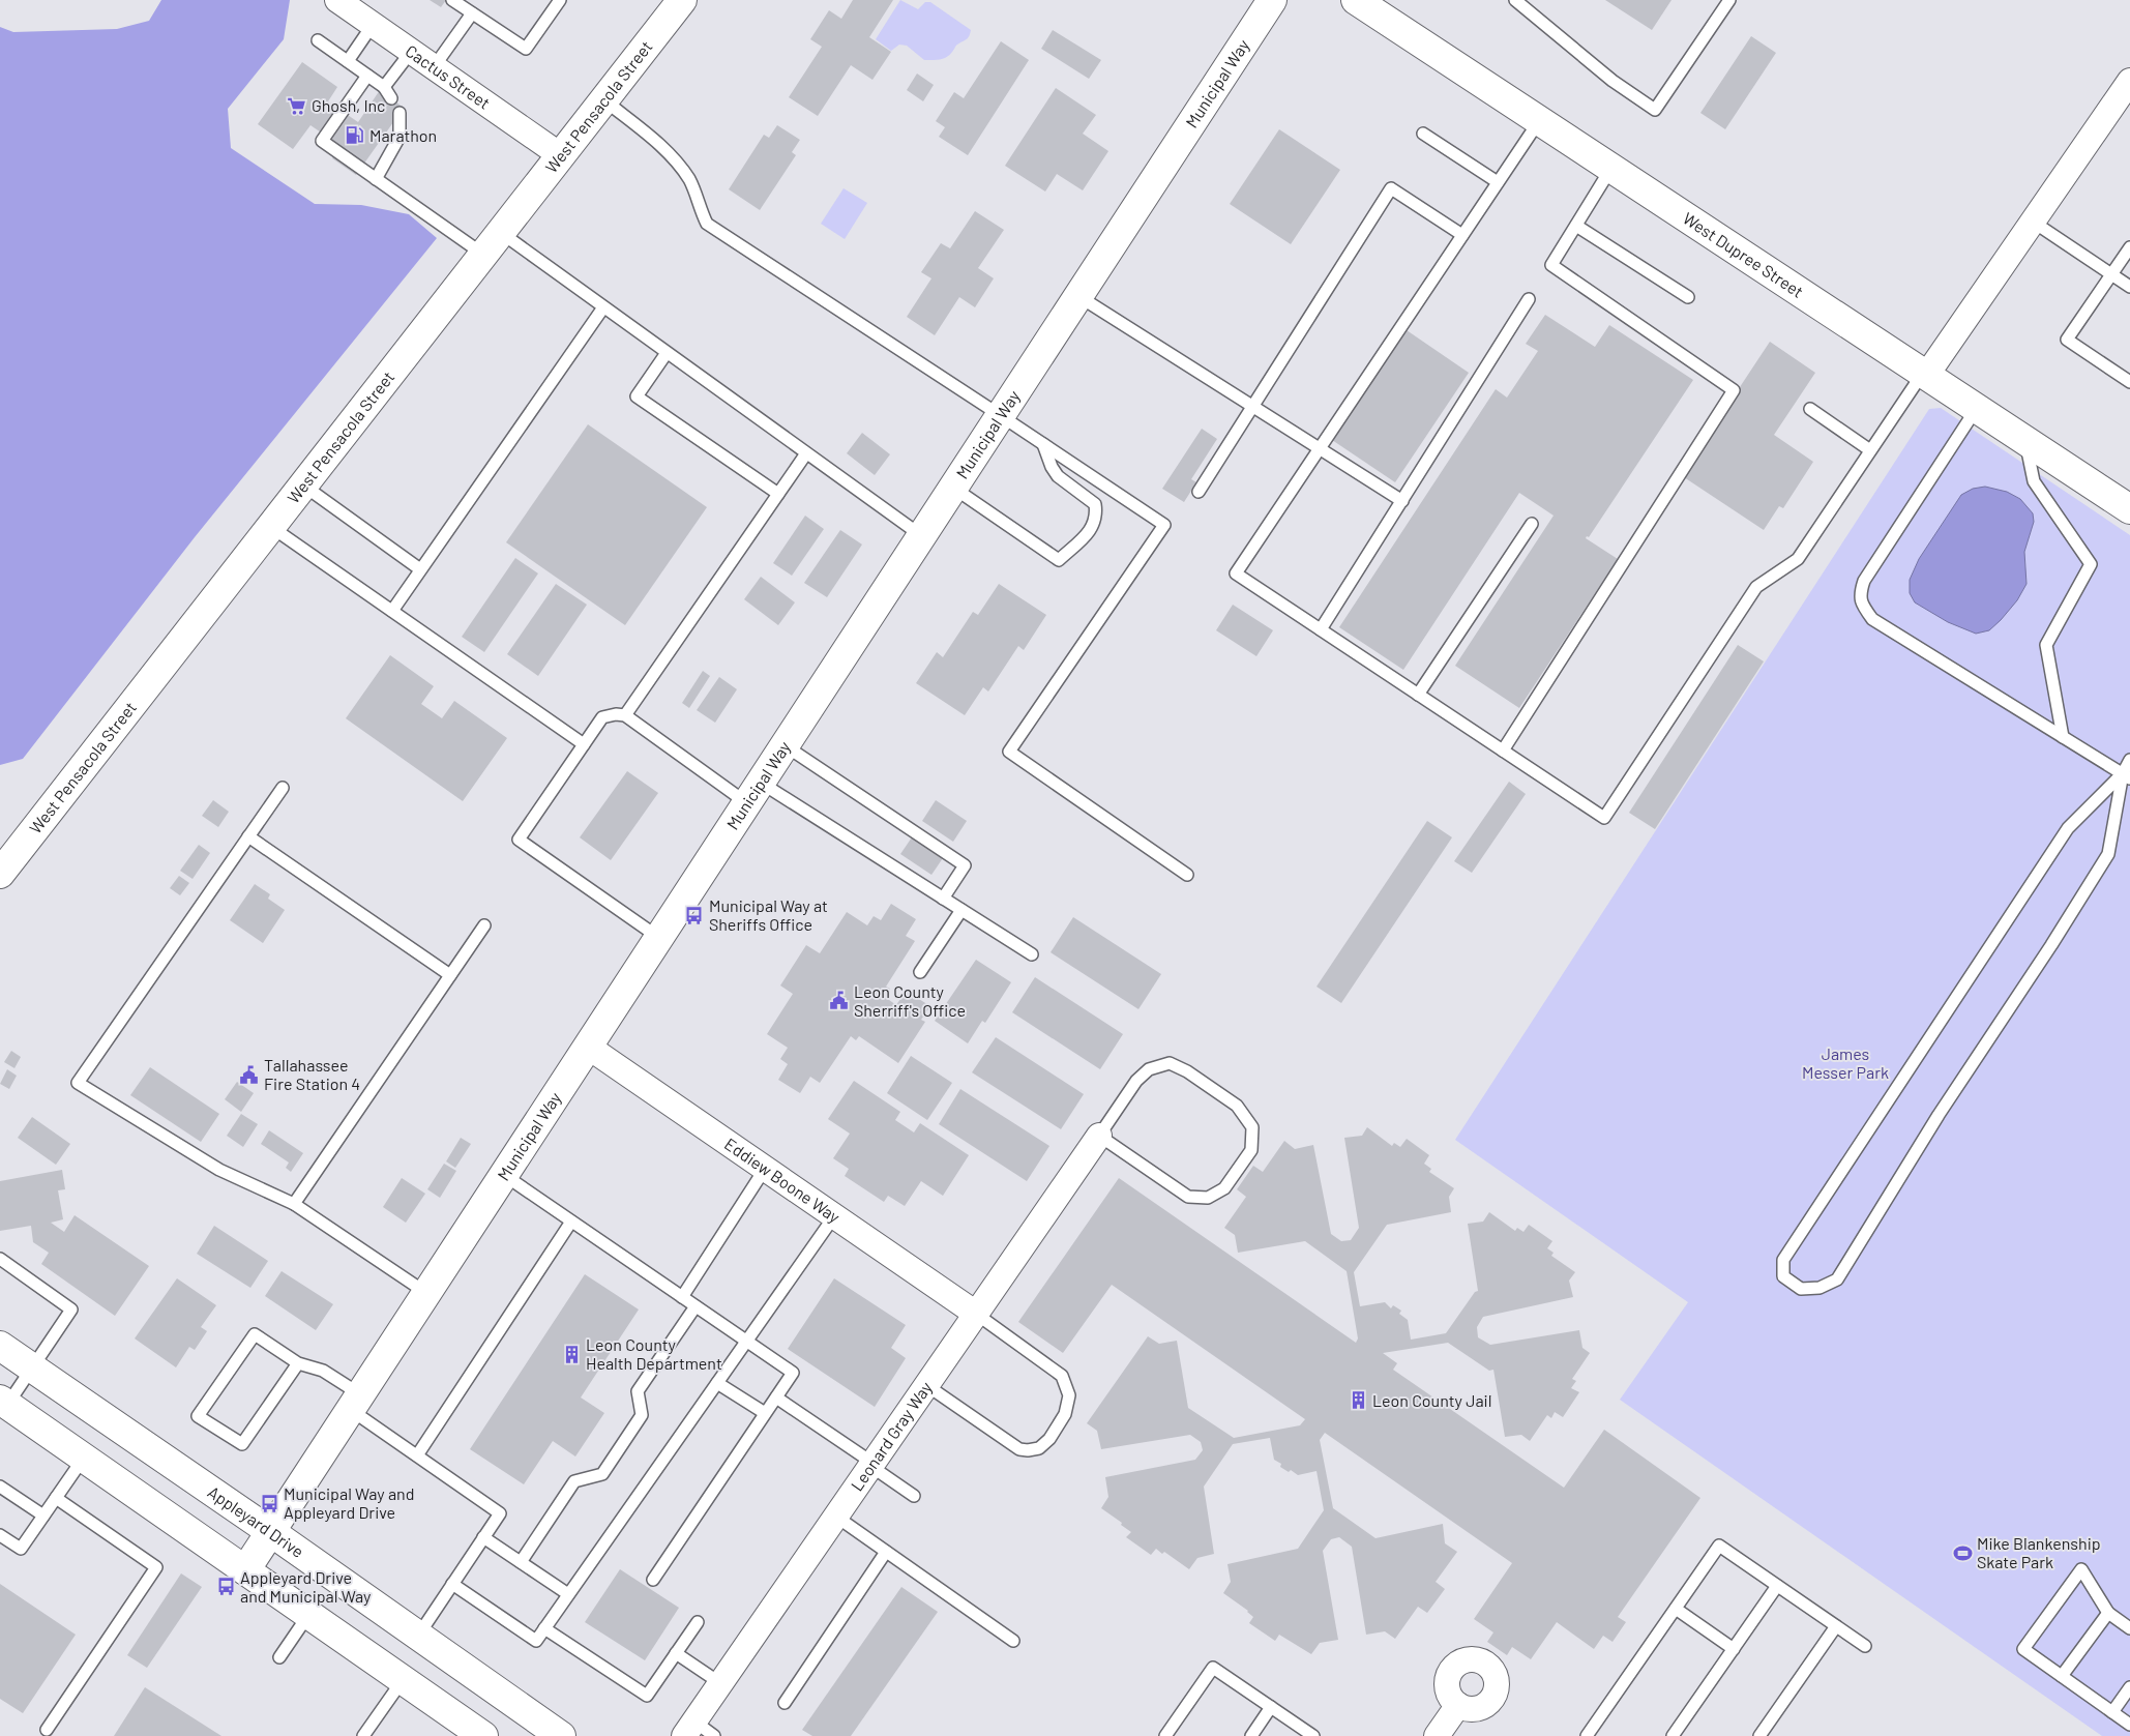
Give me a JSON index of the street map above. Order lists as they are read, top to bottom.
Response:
{
  "streets": {
    "street": [
      "Cactus Street",
      "Municipal Way",
      "West Pensacola Street",
      "West Dupree Street",
      "Eddiew Boone Way",
      "Leonard Gray Way",
      "Appleyard Drive"
    ]
  },
  "crossings": [
    ["Cactus Street", "West Pensacola Street"],
    ["Municipal Way", "Eddiew Boone Way"],
    ["Municipal Way", "Appleyard Drive"],
    ["Eddiew Boone Way", "Leonard Gray Way"]
  ],
  "parks": ["James Messer Park"],
  "places": {
    "supermarket": ["Ghosh, Inc"],
    "fuel station": ["Marathon"],
    "bus stop": ["Municipal Way at Sheriffs Office", "Municipal Way and Appleyard Drive", "Appleyard Drive and Municipal Way"],
    "public building": ["Leon County Sherriff's Office", "Tallahassee Fire Station 4"],
    "building": ["Leon County Health Department", "Leon County Jail"],
    "sports": ["Mike Blankenship Skate Park"]
  }
}
